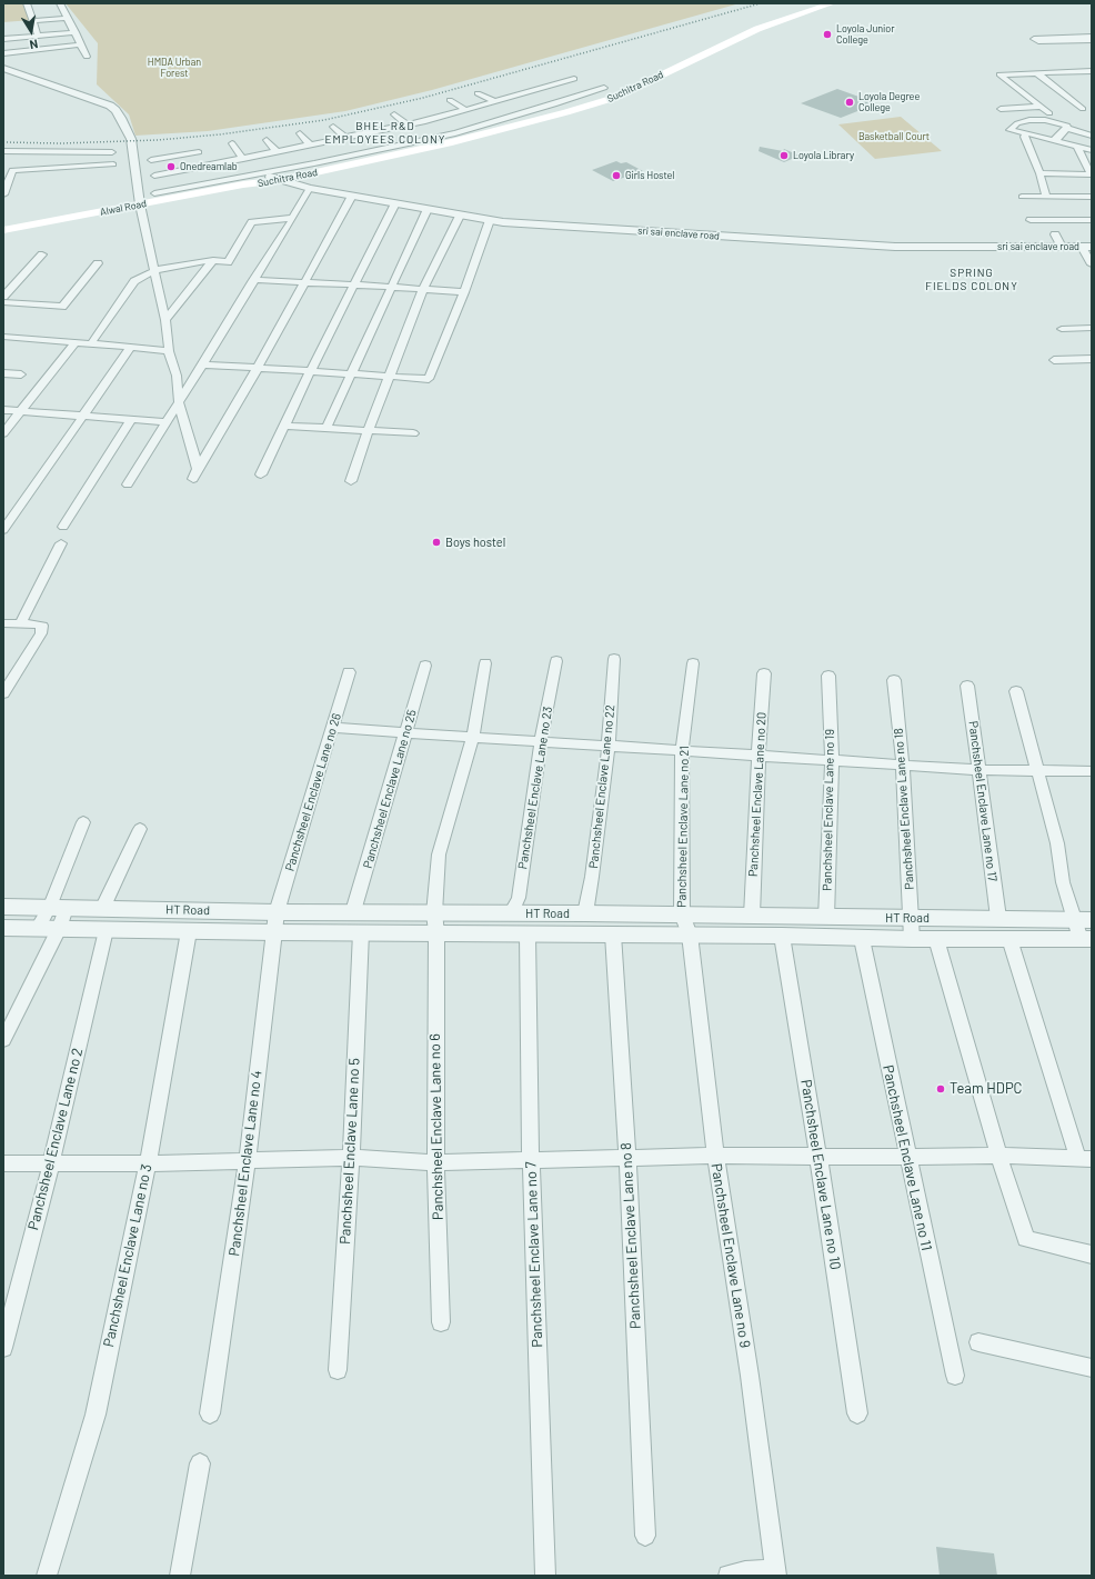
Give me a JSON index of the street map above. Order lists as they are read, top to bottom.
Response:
{
  "streets": {
    "main road": ["Suchitra Road", "Alwal Road"],
    "street": [
      "sri sai enclave road",
      "Panchsheel Enclave Lane no 22",
      "Panchsheel Enclave Lane no 23",
      "Panchsheel Enclave Lane no 25",
      "Panchsheel Enclave Lane no 26",
      "Panchsheel Enclave Lane no 20",
      "Panchsheel Enclave Lane no 17",
      "Panchsheel Enclave Lane no 18",
      "Panchsheel Enclave Lane no 19",
      "Panchsheel Enclave Lane no 21",
      "HT Road",
      "Panchsheel Enclave Lane no 6",
      "Panchsheel Enclave Lane no 2",
      "Panchsheel Enclave Lane no 5",
      "Panchsheel Enclave Lane no 11",
      "Panchsheel Enclave Lane no 4",
      "Panchsheel Enclave Lane no 10",
      "Panchsheel Enclave Lane no 8",
      "Panchsheel Enclave Lane no 7",
      "Panchsheel Enclave Lane no 3",
      "Panchsheel Enclave Lane no 9"
    ]
  },
  "crossings": [
    ["Suchitra Road", "Alwal Road"],
    ["Suchitra Road", "sri sai enclave road"],
    ["Panchsheel Enclave Lane no 22", "HT Road"],
    ["Panchsheel Enclave Lane no 23", "HT Road"],
    ["Panchsheel Enclave Lane no 25", "HT Road"],
    ["Panchsheel Enclave Lane no 26", "HT Road"],
    ["Panchsheel Enclave Lane no 26", "Panchsheel Enclave Lane no 4"],
    ["Panchsheel Enclave Lane no 20", "HT Road"],
    ["Panchsheel Enclave Lane no 17", "HT Road"],
    ["Panchsheel Enclave Lane no 18", "HT Road"],
    ["Panchsheel Enclave Lane no 19", "HT Road"],
    ["Panchsheel Enclave Lane no 21", "HT Road"],
    ["Panchsheel Enclave Lane no 21", "Panchsheel Enclave Lane no 9"],
    ["HT Road", "Panchsheel Enclave Lane no 6"],
    ["HT Road", "Panchsheel Enclave Lane no 2"],
    ["HT Road", "Panchsheel Enclave Lane no 5"],
    ["HT Road", "Panchsheel Enclave Lane no 11"],
    ["HT Road", "Panchsheel Enclave Lane no 4"],
    ["HT Road", "Panchsheel Enclave Lane no 10"],
    ["HT Road", "Panchsheel Enclave Lane no 8"],
    ["HT Road", "Panchsheel Enclave Lane no 7"],
    ["HT Road", "Panchsheel Enclave Lane no 3"],
    ["HT Road", "Panchsheel Enclave Lane no 9"]
  ],
  "districts": ["BHEL R&D EMPLOYEES COLONY", "SPRING FIELDS COLONY"],
  "parks": ["HMDA Urban Forest", "Basketball Court"],
  "places": [
    "Loyola Junior College",
    "Loyola Degree College",
    "Loyola Library",
    "Onedreamlab",
    "Girls Hostel",
    "Boys hostel",
    "Team HDPC"
  ],
  "north": "bottom"
}
